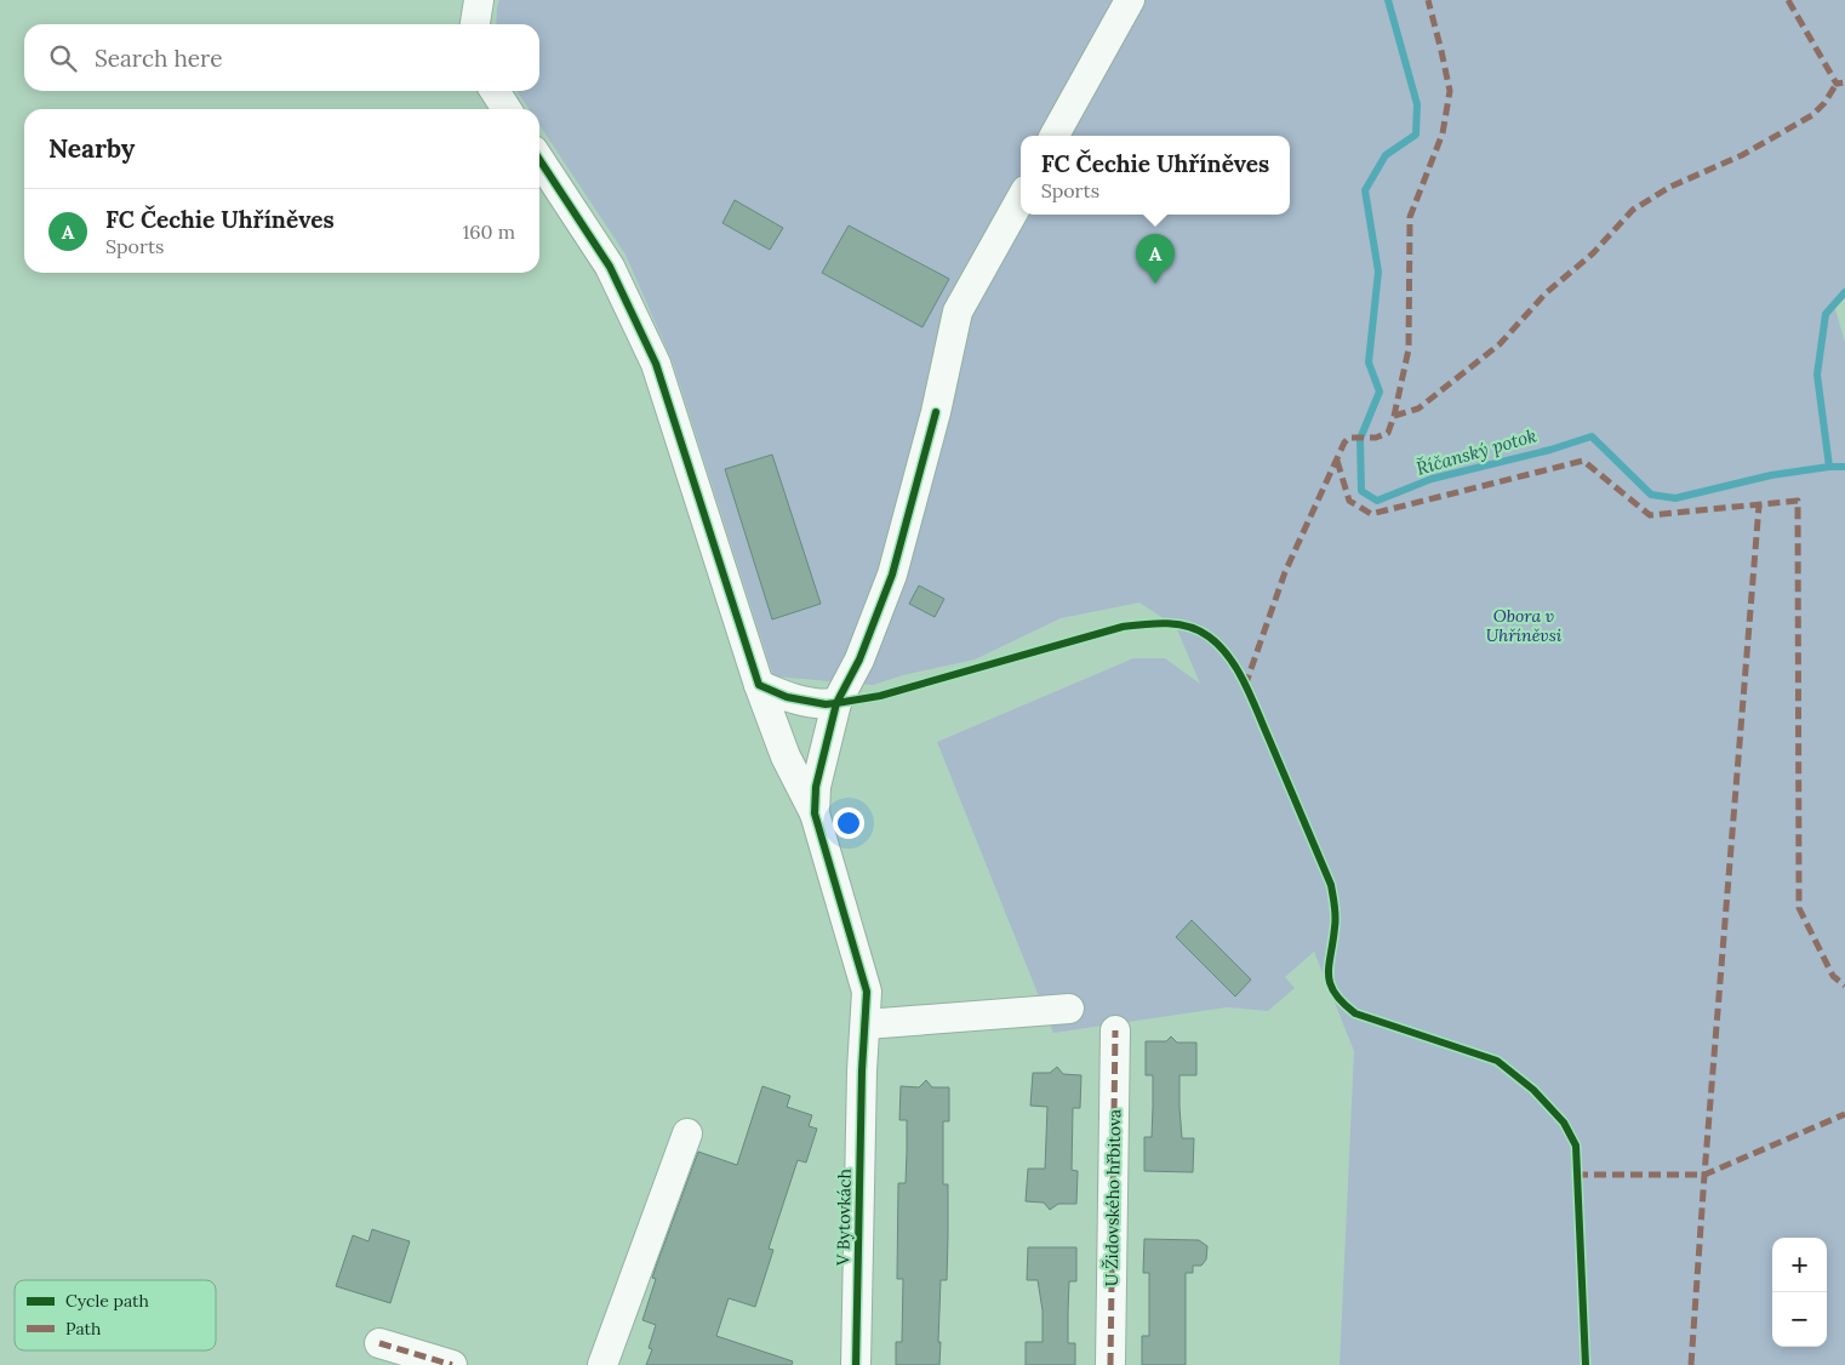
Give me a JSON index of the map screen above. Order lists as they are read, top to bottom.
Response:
{
  "streets": {
    "street": ["U Židovského hřbitova", "V Bytovkách"]
  },
  "water": ["Říčanský potok"],
  "parks": ["Obora v Uhříněvsi"],
  "legend": ["Cycle path", "Path"],
  "page": {
    "search": "Search here",
    "heading": "Nearby",
    "popup": ["FC Čechie Uhříněves", "Sports"],
    "list": [
      {
        "mark": "A",
        "name": "FC Čechie Uhříněves",
        "note": "Sports",
        "value": "160 m"
      }
    ],
    "pins": "A",
    "map_buttons": ["+", "−"]
  }
}
